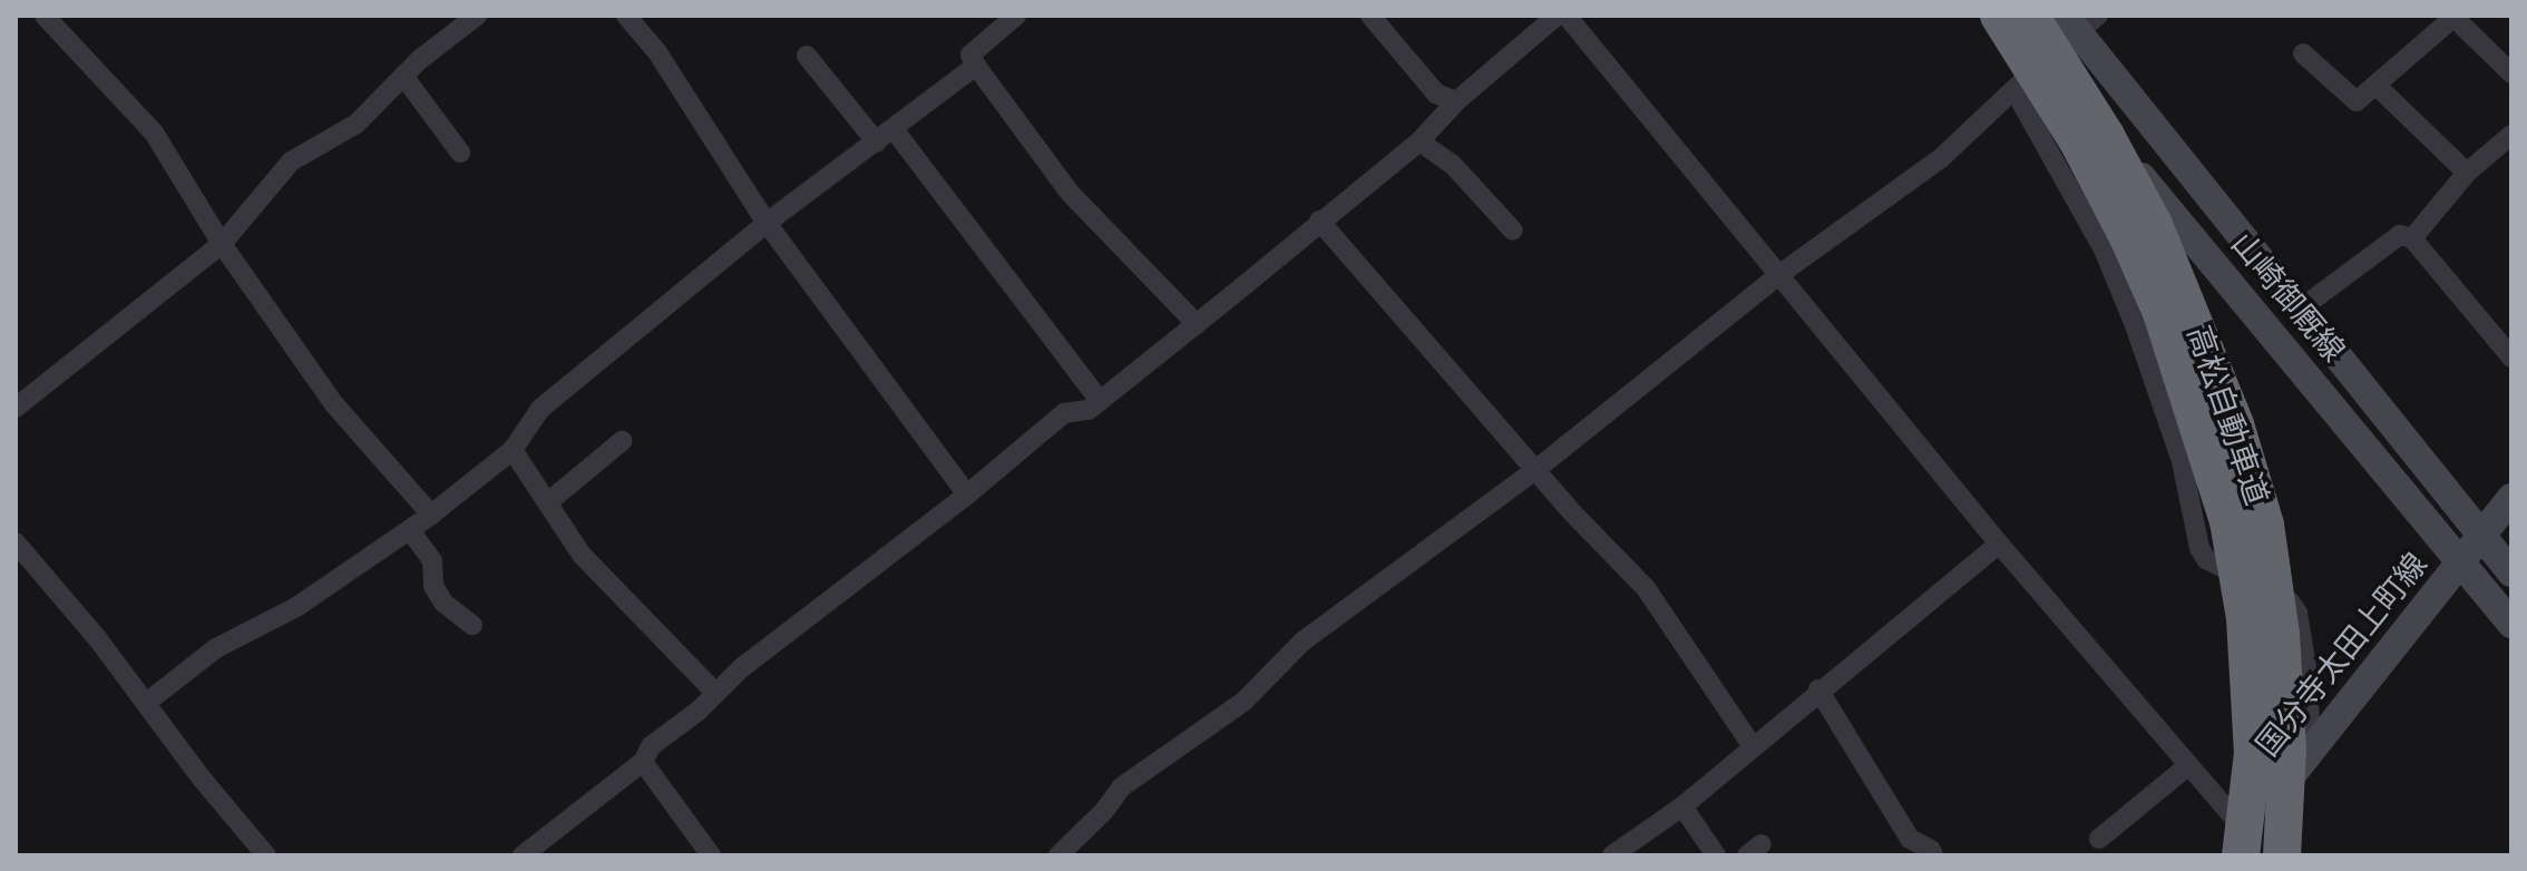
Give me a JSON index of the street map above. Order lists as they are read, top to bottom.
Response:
{
  "streets": {
    "highway": ["高松自動車道"],
    "main road": ["山崎御厩線", "国分寺太田上町線"]
  },
  "crossings": [
    ["山崎御厩線", "国分寺太田上町線"],
    ["高松自動車道", "国分寺太田上町線"]
  ]
}
